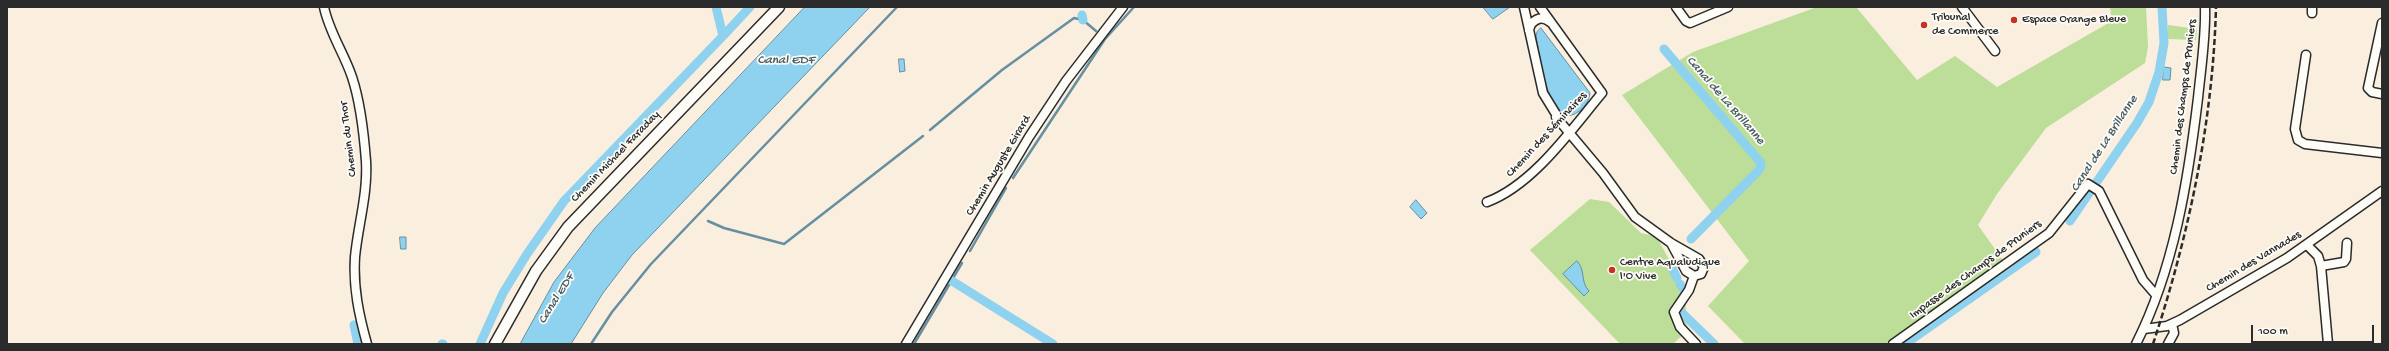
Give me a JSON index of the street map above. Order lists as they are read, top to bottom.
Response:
{
  "streets": {
    "main road": ["Chemin Michael Faraday"],
    "street": [
      "Chemin des Champs de Pruniers",
      "Chemin des Séminaires",
      "Chemin du Thor",
      "Chemin Auguste Girard",
      "Chemin des Vannades",
      "Impasse des Champs de Pruniers"
    ]
  },
  "crossings": [
    ["Chemin des Champs de Pruniers", "Chemin des Vannades"],
    ["Chemin des Champs de Pruniers", "Impasse des Champs de Pruniers"]
  ],
  "water": ["Canal EDF", "Canal de La Brillanne"],
  "places": ["Espace Orange Bleue", "Tribunal de Commerce", "Centre Aqualudique l'O Vive"],
  "scale_bar": "100 m"
}
